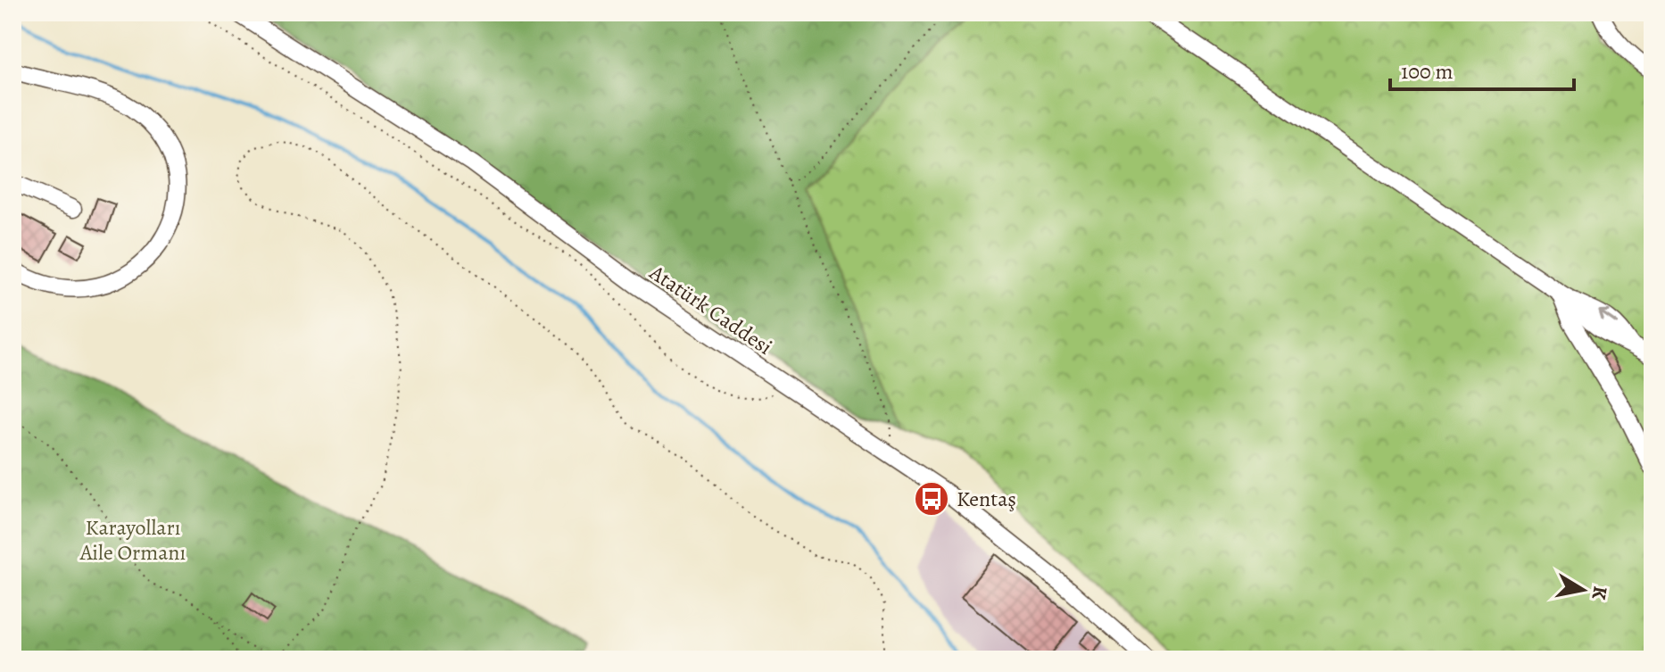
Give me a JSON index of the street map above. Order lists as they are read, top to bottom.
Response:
{
  "streets": {
    "street": ["Atatürk Caddesi"]
  },
  "parks": ["Karayolları Aile Ormanı"],
  "places": {
    "bus stop": ["Kentaş"]
  },
  "scale_bar": "100 m",
  "north": "right"
}
